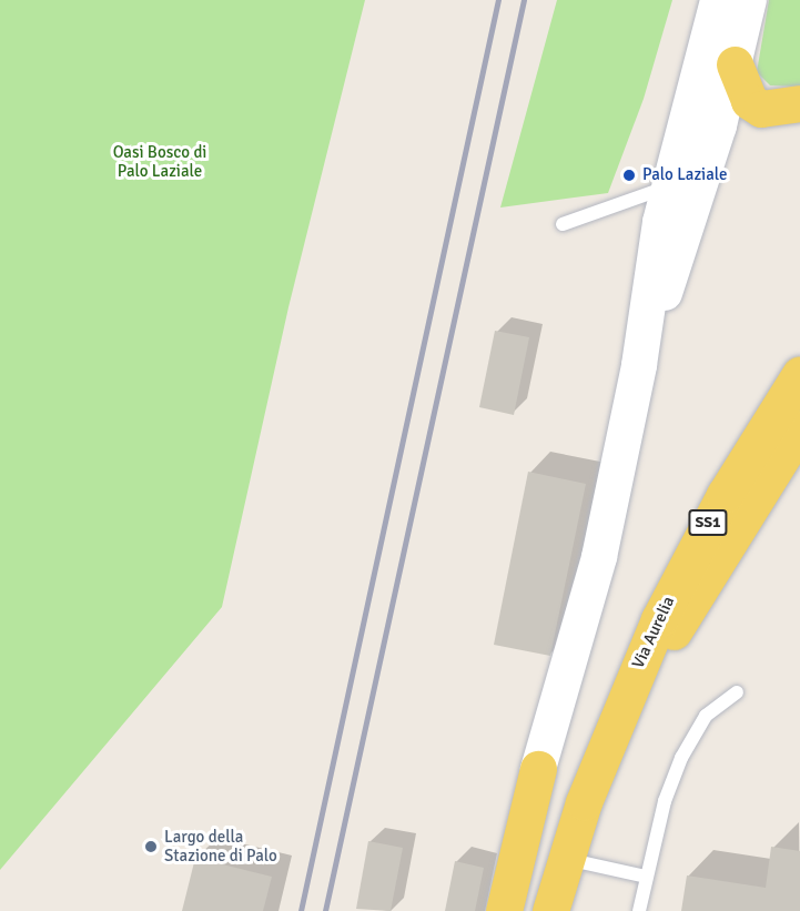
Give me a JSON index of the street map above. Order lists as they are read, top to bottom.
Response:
{
  "streets": {
    "main road": ["SS1", "Via Aurelia"]
  },
  "parks": ["Oasi Bosco di Palo Laziale"],
  "places": ["Palo Laziale", "Largo della Stazione di Palo"]
}
